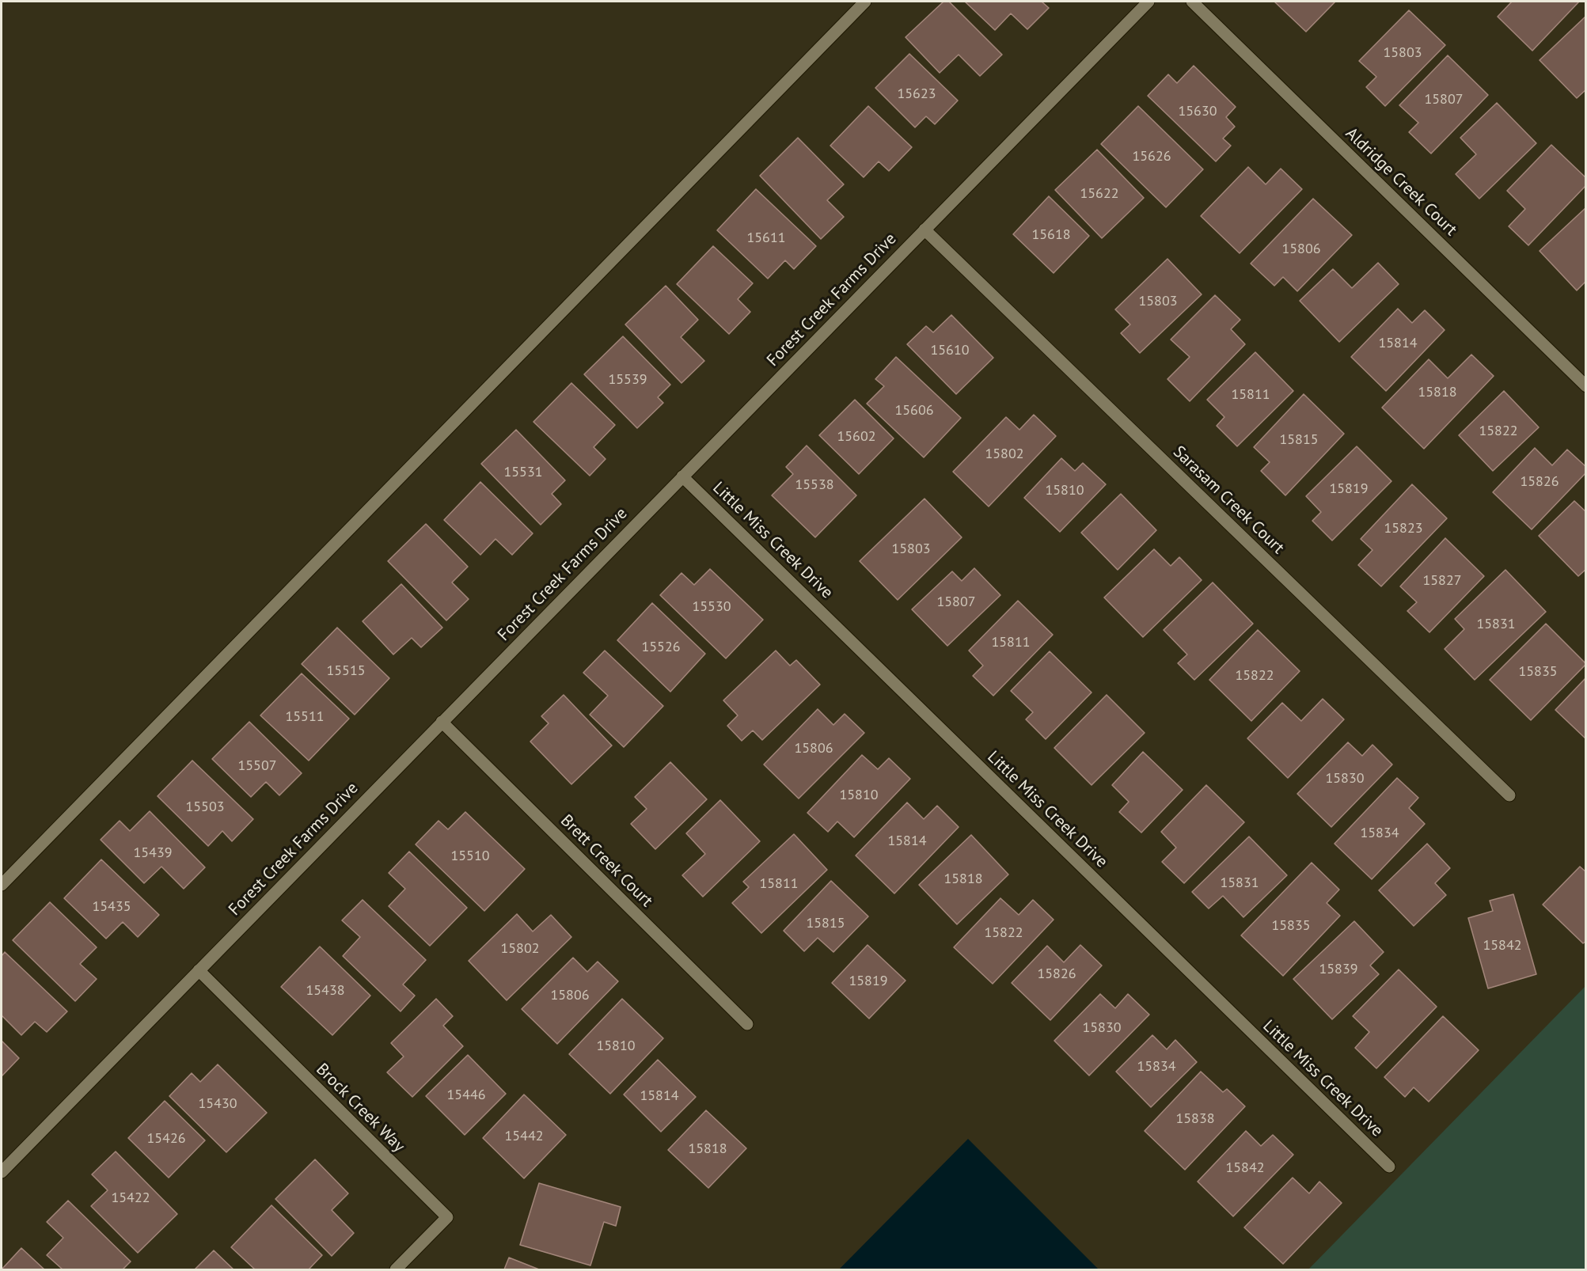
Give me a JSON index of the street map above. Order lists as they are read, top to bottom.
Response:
{
  "streets": {
    "street": [
      "Aldridge Creek Court",
      "Forest Creek Farms Drive",
      "Sarasam Creek Court",
      "Little Miss Creek Drive",
      "Brett Creek Court",
      "Brock Creek Way"
    ]
  },
  "crossings": [
    ["Forest Creek Farms Drive", "Sarasam Creek Court"],
    ["Forest Creek Farms Drive", "Little Miss Creek Drive"],
    ["Forest Creek Farms Drive", "Brett Creek Court"],
    ["Forest Creek Farms Drive", "Brock Creek Way"]
  ],
  "house_numbers": [
    "15803",
    "15623",
    "15807",
    "15630",
    "15626",
    "15622",
    "15618",
    "15611",
    "15806",
    "15803",
    "15814",
    "15610",
    "15539",
    "15818",
    "15811",
    "15606",
    "15822",
    "15602",
    "15815",
    "15802",
    "15531",
    "15826",
    "15538",
    "15819",
    "15810",
    "15823",
    "15803",
    "15827",
    "15807",
    "15530",
    "15831",
    "15811",
    "15526",
    "15515",
    "15835",
    "15822",
    "15511",
    "15806",
    "15507",
    "15830",
    "15810",
    "15503",
    "15834",
    "15814",
    "15439",
    "15510",
    "15818",
    "15831",
    "15811",
    "15435",
    "15815",
    "15835",
    "15822",
    "15842",
    "15802",
    "15839",
    "15826",
    "15819",
    "15438",
    "15806",
    "15830",
    "15810",
    "15834",
    "15446",
    "15814",
    "15430",
    "15838",
    "15442",
    "15426",
    "15818",
    "15842",
    "15422"
  ]
}
